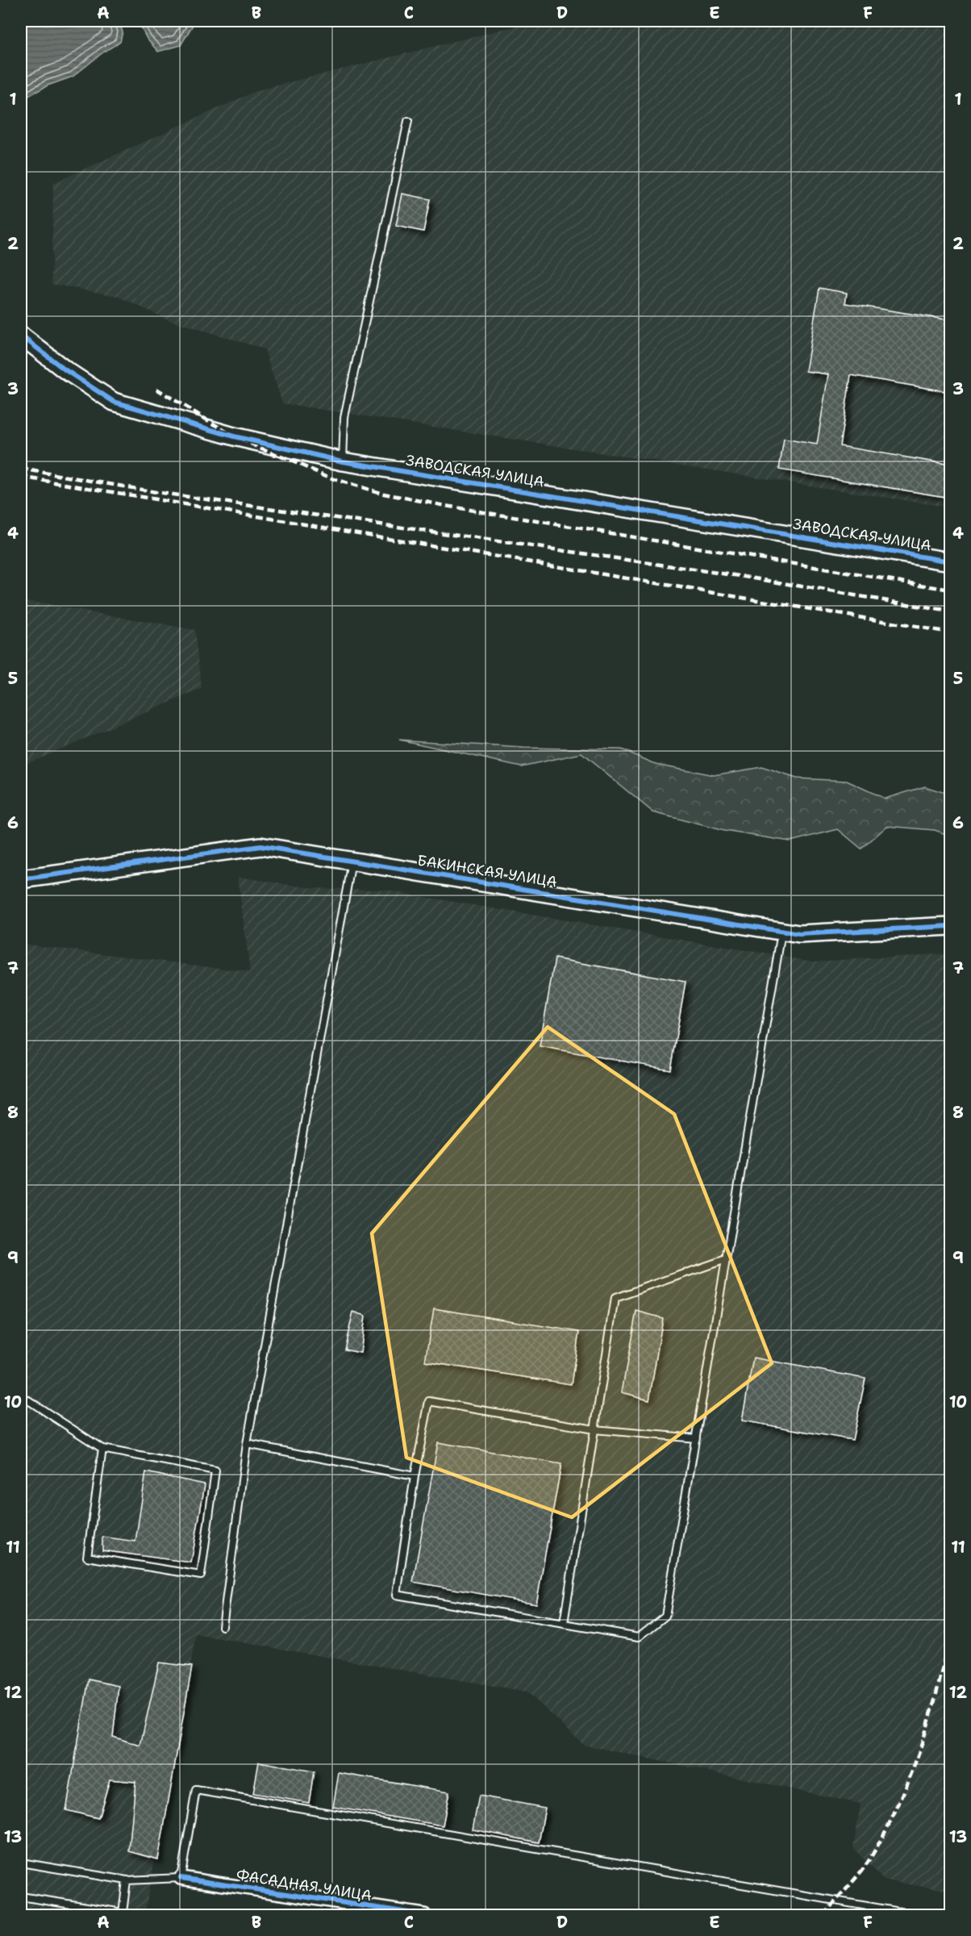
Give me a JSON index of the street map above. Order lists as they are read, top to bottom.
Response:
{
  "streets": {
    "street": ["ЗАВОДСКАЯ УЛИЦА", "БАКИНСКАЯ УЛИЦА", "ФАСАДНАЯ УЛИЦА"]
  },
  "grid": {
    "columns": [
      "A",
      "B",
      "C",
      "D",
      "E",
      "F"
    ],
    "rows": [
      "1",
      "2",
      "3",
      "4",
      "5",
      "6",
      "7",
      "8",
      "9",
      "10",
      "11",
      "12",
      "13"
    ]
  }
}
